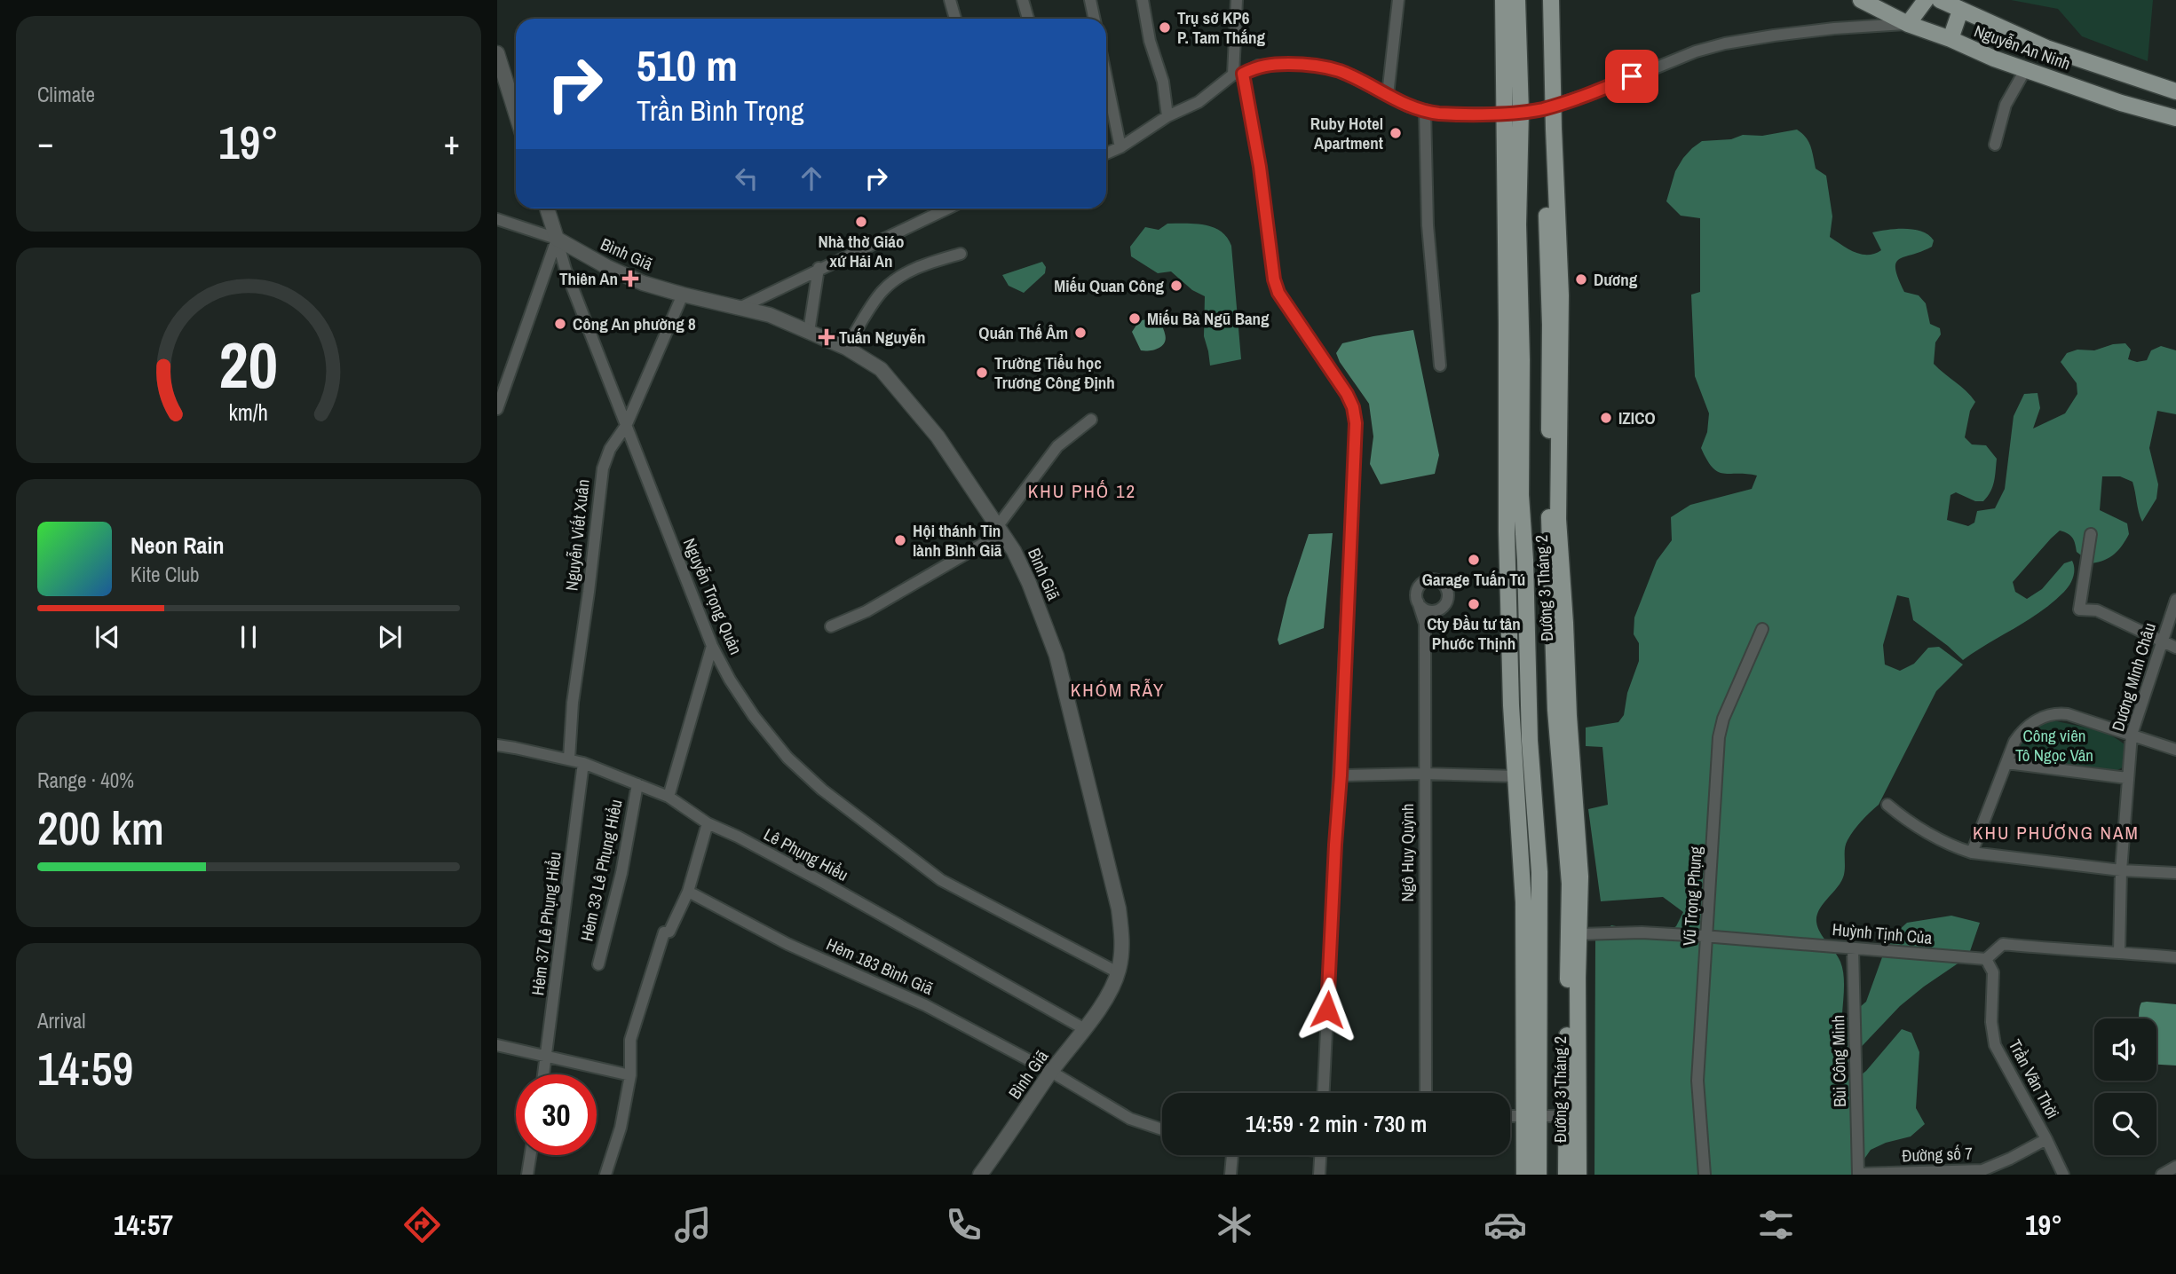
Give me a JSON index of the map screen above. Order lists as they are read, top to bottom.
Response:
{
  "streets": {
    "main road": ["Nguyễn An Ninh", "Đường 3 Tháng 2"],
    "street": [
      "Bình Giã",
      "Nguyễn Viết Xuân",
      "Nguyễn Trọng Quản",
      "Dương Minh Châu",
      "Ngô Huy Quỳnh",
      "Lê Phụng Hiểu",
      "Hẻm 33 Lê Phụng Hiểu",
      "Vũ Trọng Phụng",
      "Hẻm 37 Lê Phụng Hiểu",
      "Huỳnh Tịnh Của",
      "Hẻm 183 Bình Giã",
      "Bùi Công Minh",
      "Trần Văn Thời",
      "Đường số 7"
    ]
  },
  "crossings": [
    ["Bình Giã", "Nguyễn Viết Xuân"],
    ["Bình Giã", "Nguyễn Trọng Quản"],
    ["Bình Giã", "Lê Phụng Hiểu"],
    ["Bình Giã", "Hẻm 183 Bình Giã"],
    ["Nguyễn Viết Xuân", "Nguyễn Trọng Quản"],
    ["Nguyễn Viết Xuân", "Lê Phụng Hiểu"],
    ["Đường 3 Tháng 2", "Huỳnh Tịnh Của"],
    ["Lê Phụng Hiểu", "Hẻm 33 Lê Phụng Hiểu"],
    ["Lê Phụng Hiểu", "Hẻm 37 Lê Phụng Hiểu"],
    ["Vũ Trọng Phụng", "Huỳnh Tịnh Của"],
    ["Huỳnh Tịnh Của", "Bùi Công Minh"],
    ["Huỳnh Tịnh Của", "Trần Văn Thời"],
    ["Bùi Công Minh", "Đường số 7"],
    ["Trần Văn Thời", "Đường số 7"]
  ],
  "districts": ["KHU PHỐ 12", "KHÓM RẪY", "KHU PHƯƠNG NAM"],
  "parks": ["Công viên Tô Ngọc Vân"],
  "places": {
    "other": [
      "Trụ sở KP6 P. Tam Thắng",
      "Ruby Hotel Apartment",
      "Nhà thờ Giáo xứ Hải An",
      "Dương",
      "Miếu Quan Công",
      "Miếu Bà Ngũ Bang",
      "Công An phường 8",
      "Quán Thế Âm",
      "Trường Tiểu học Trương Công Định",
      "IZICO",
      "Hội thánh Tin lành Bình Giã",
      "Garage Tuấn Tú",
      "Cty Đầu tư tân Phước Thịnh"
    ],
    "health": ["Thiên An", "Tuấn Nguyễn"]
  },
  "page": {
    "tile": [
      "Climate",
      ["Range · 40%", "200 km"],
      ["Arrival", "14:59"]
    ],
    "turn": ["510 m", "Trần Bình Trọng"],
    "heat": ["−", "19°", "+"],
    "song": ["Neon Rain", "Kite Club"],
    "limit": "30",
    "trip": "14:59 · 2 min · 730 m",
    "tabs": ["14:57", "19°"],
    "gauge": ["20", "km/h"]
  }
}
